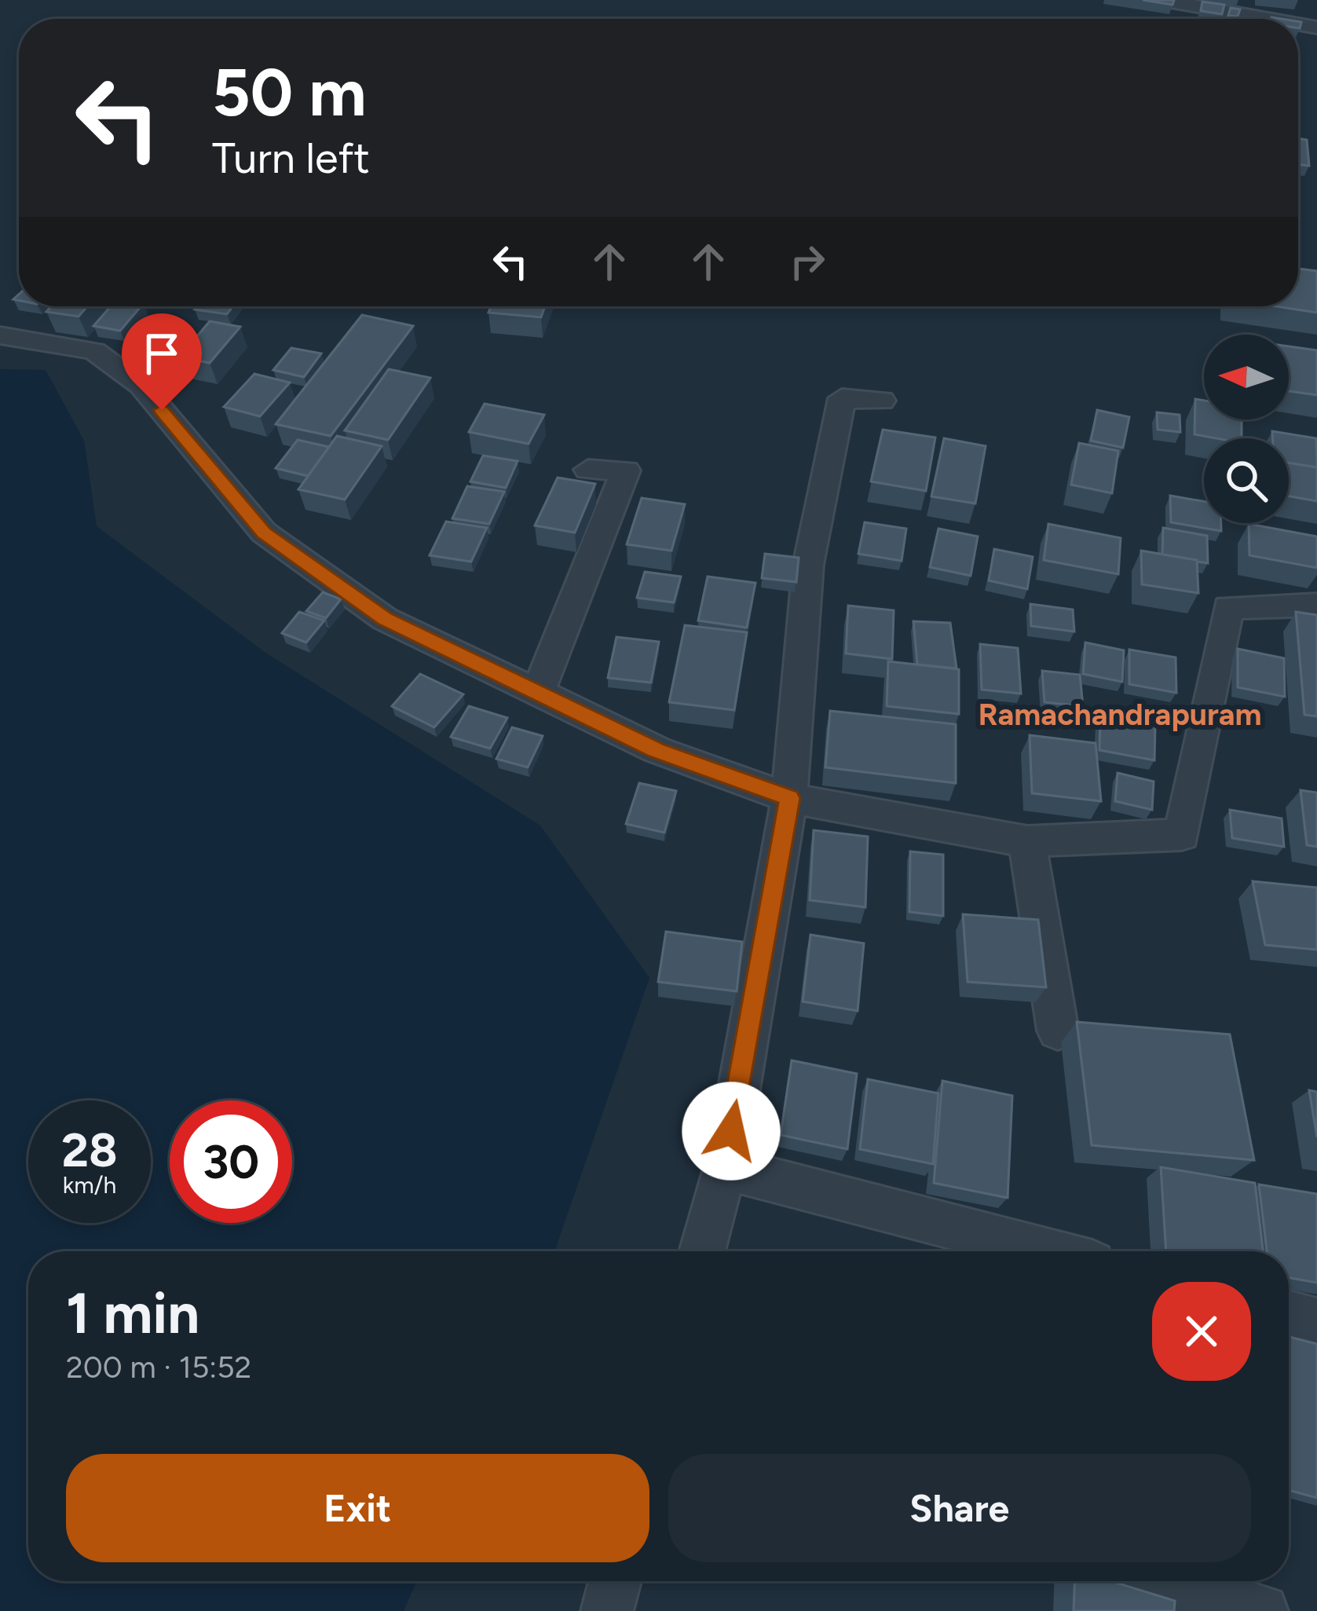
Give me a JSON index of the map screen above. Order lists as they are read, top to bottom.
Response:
{
  "districts": ["Ramachandrapuram"],
  "north": "left",
  "page": {
    "turn": ["50 m", "Turn left"],
    "speed": "28 km/h",
    "limit": "30",
    "heading": ["1 min", "200 m · 15:52"],
    "buttons": ["Exit", "Share"]
  }
}
